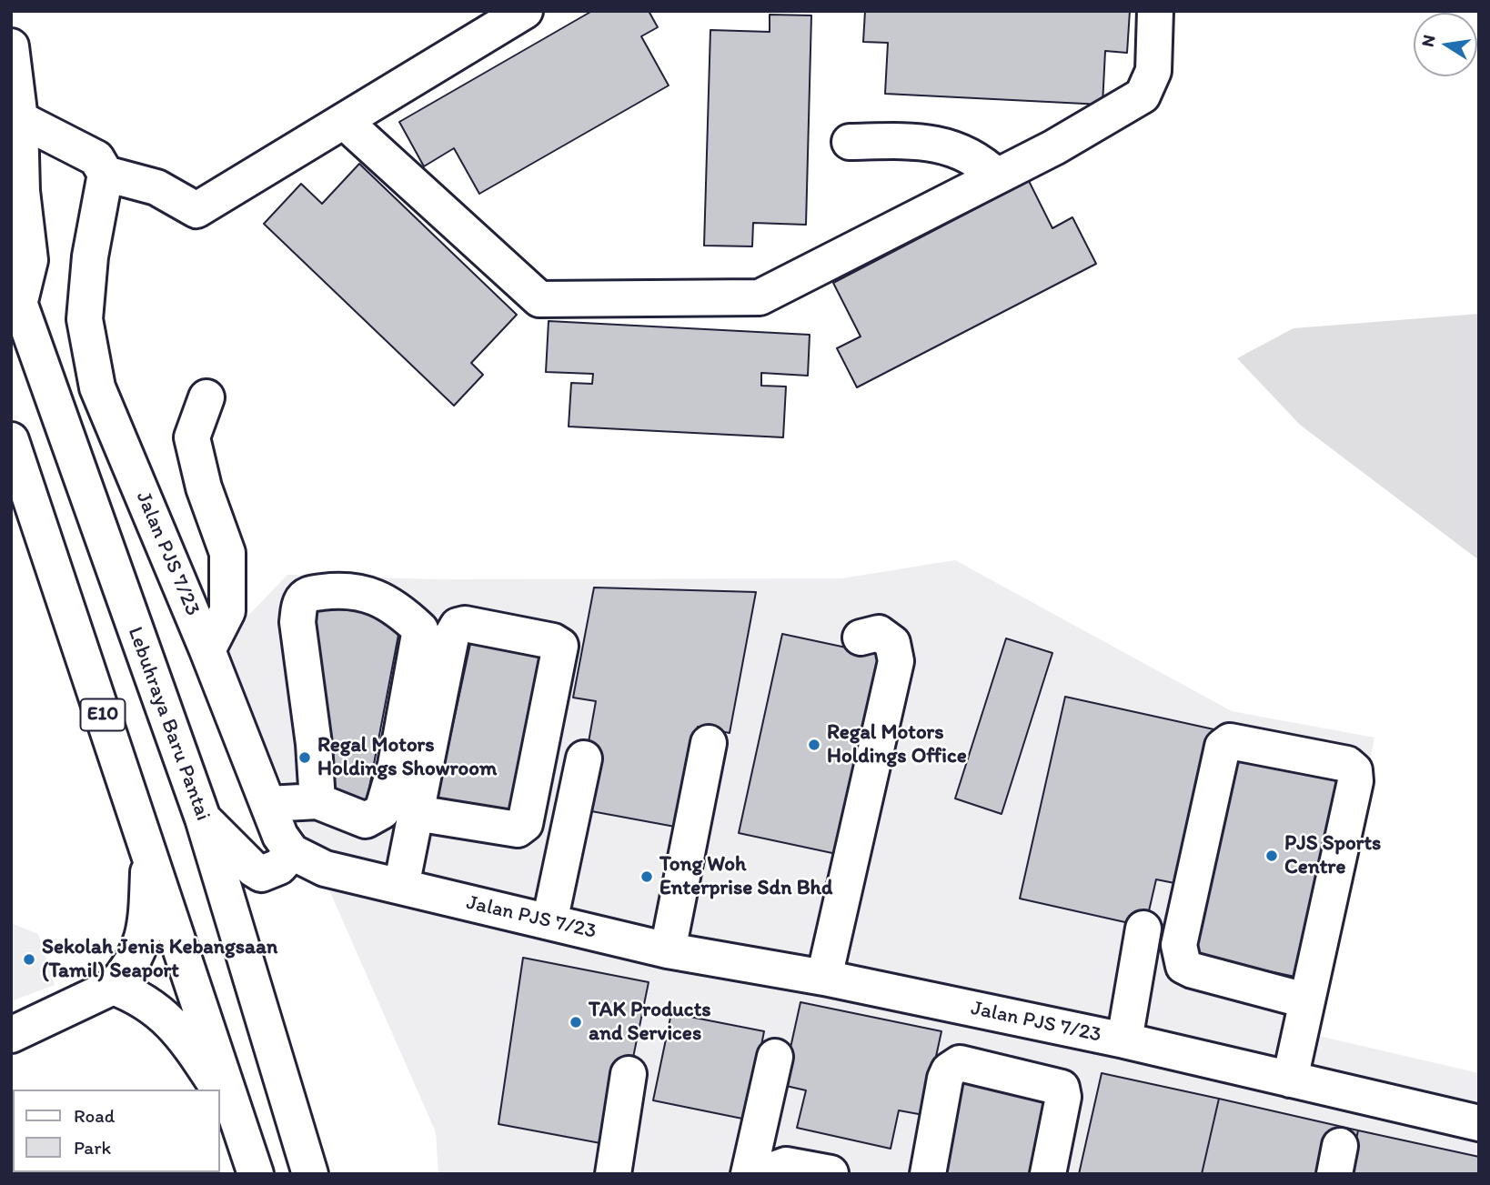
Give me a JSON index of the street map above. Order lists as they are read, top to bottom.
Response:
{
  "streets": {
    "main road": ["Jalan PJS 7/23", "E10", "Lebuhraya Baru Pantai"]
  },
  "places": [
    "Regal Motors Holdings Office",
    "Regal Motors Holdings Showroom",
    "PJS Sports Centre",
    "Tong Woh Enterprise Sdn Bhd",
    "Sekolah Jenis Kebangsaan (Tamil) Seaport",
    "TAK Products and Services"
  ],
  "legend": ["Road", "Park"],
  "north": "left"
}
